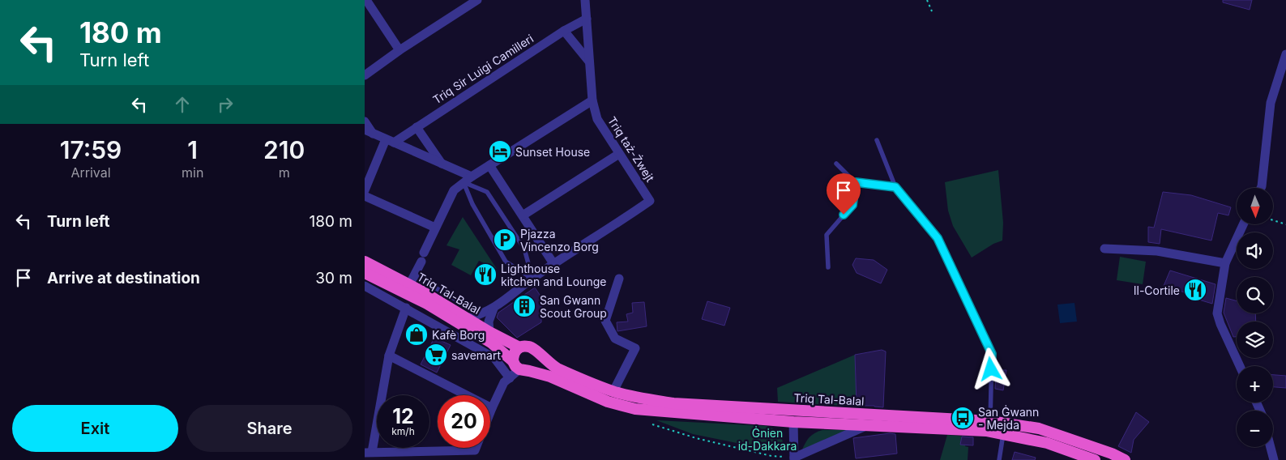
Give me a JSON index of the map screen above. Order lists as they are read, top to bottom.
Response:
{
  "streets": {
    "highway": ["Triq Tal-Balal"],
    "street": ["Triq Sir Luigi Camilleri", "Triq taż-Żwejt"]
  },
  "crossings": [
    ["Triq Sir Luigi Camilleri", "Triq taż-Żwejt"]
  ],
  "parks": ["Ġnien id-Dakkara"],
  "places": {
    "hotel": ["Sunset House"],
    "parking": ["Pjazza Vincenzo Borg"],
    "restaurant": ["Lighthouse kitchen and Lounge", "Il-Cortile"],
    "building": ["San Gwann Scout Group"],
    "shop": ["Kafè Borg"],
    "supermarket": ["savemart"],
    "bus stop": ["San Ġwann - Mejda"]
  },
  "north": "bottom",
  "page": {
    "turn": ["180 m", "Turn left"],
    "eta": [
      "17:59",
      "Arrival",
      "1",
      "min",
      "210",
      "m"
    ],
    "map_buttons": ["+", "−"],
    "list": [
      {
        "name": "Turn left",
        "value": "180 m"
      },
      {
        "name": "Arrive at destination",
        "value": "30 m"
      }
    ],
    "speed": "12 km/h",
    "limit": "20",
    "buttons": ["Exit", "Share"]
  }
}
